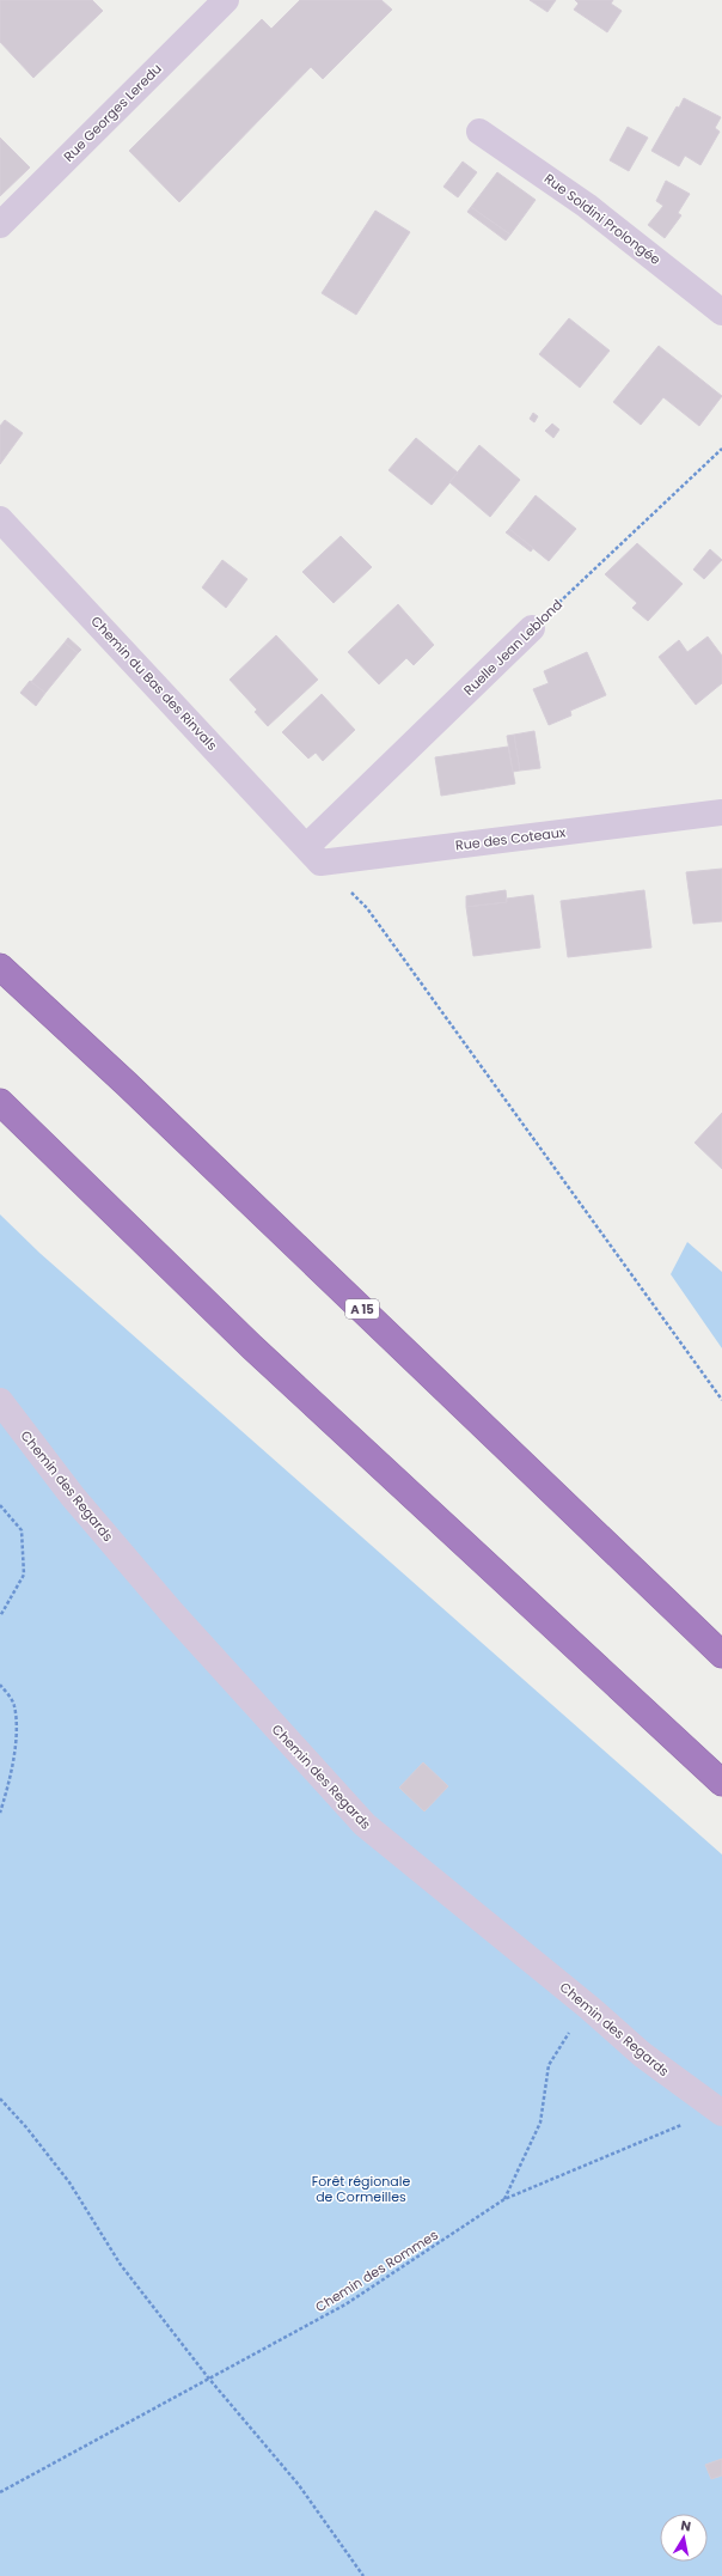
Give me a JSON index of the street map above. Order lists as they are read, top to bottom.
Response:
{
  "streets": {
    "highway": ["A 15"],
    "street": [
      "Rue Georges Leredu",
      "Rue Soldini Prolongée",
      "Ruelle Jean Leblond",
      "Chemin du Bas des Rinvals",
      "Rue des Coteaux",
      "Chemin des Regards"
    ],
    "path": ["Chemin des Rommes"]
  },
  "crossings": [
    ["Ruelle Jean Leblond", "Chemin du Bas des Rinvals"],
    ["Ruelle Jean Leblond", "Rue des Coteaux"],
    ["Chemin du Bas des Rinvals", "Rue des Coteaux"],
    ["Chemin des Regards", "Chemin des Rommes"]
  ],
  "parks": ["Forêt régionale de Cormeilles"],
  "north": "top"
}
